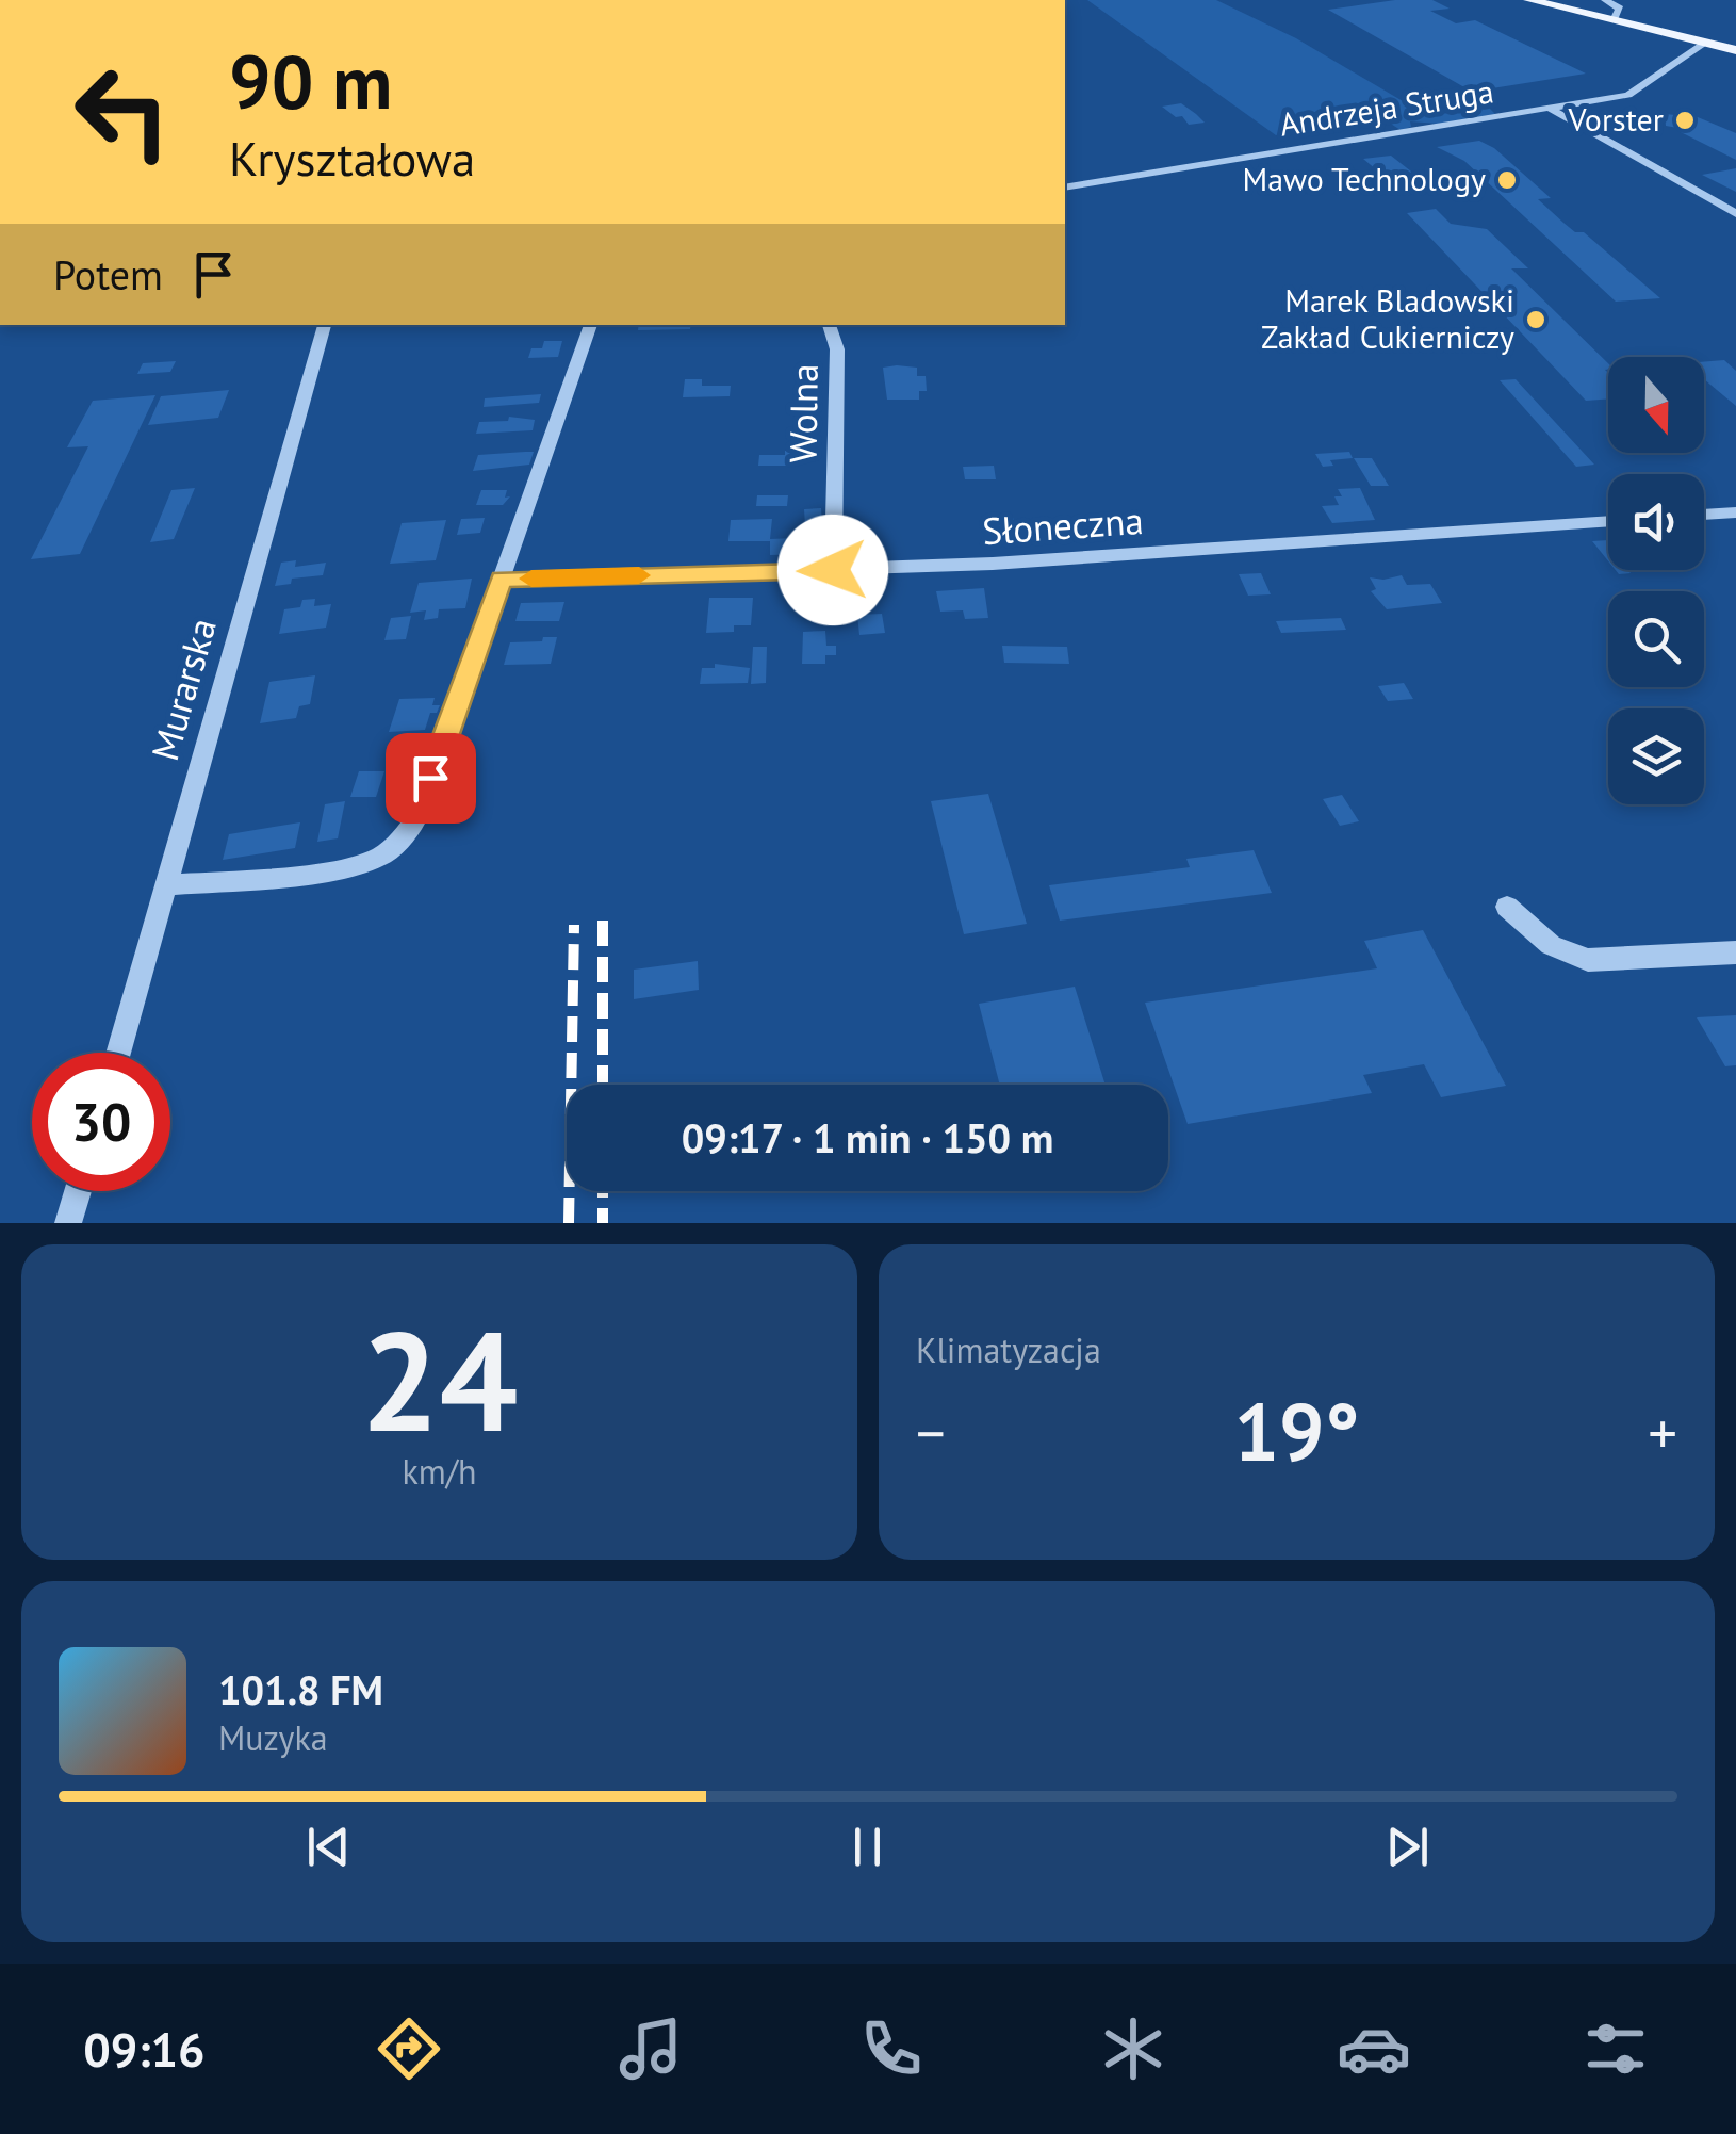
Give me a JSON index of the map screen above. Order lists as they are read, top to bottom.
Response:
{
  "streets": {
    "street": [
      "Andrzeja Struga",
      "Wolna",
      "Słoneczna",
      "Murarska"
    ]
  },
  "crossings": [
    ["Wolna", "Słoneczna"]
  ],
  "places": ["Vorster", "Mawo Technology", "Marek Bladowski Zakład Cukierniczy"],
  "north": "bottom",
  "page": {
    "turn": ["90 m", "Kryształowa"],
    "then": "Potem",
    "limit": "30",
    "trip": "09:17 · 1 min · 150 m",
    "tile": [
      ["24", "km/h"],
      "Klimatyzacja"
    ],
    "heat": ["−", "19°", "+"],
    "song": ["101.8 FM", "Muzyka"],
    "tabs": "09:16"
  }
}
